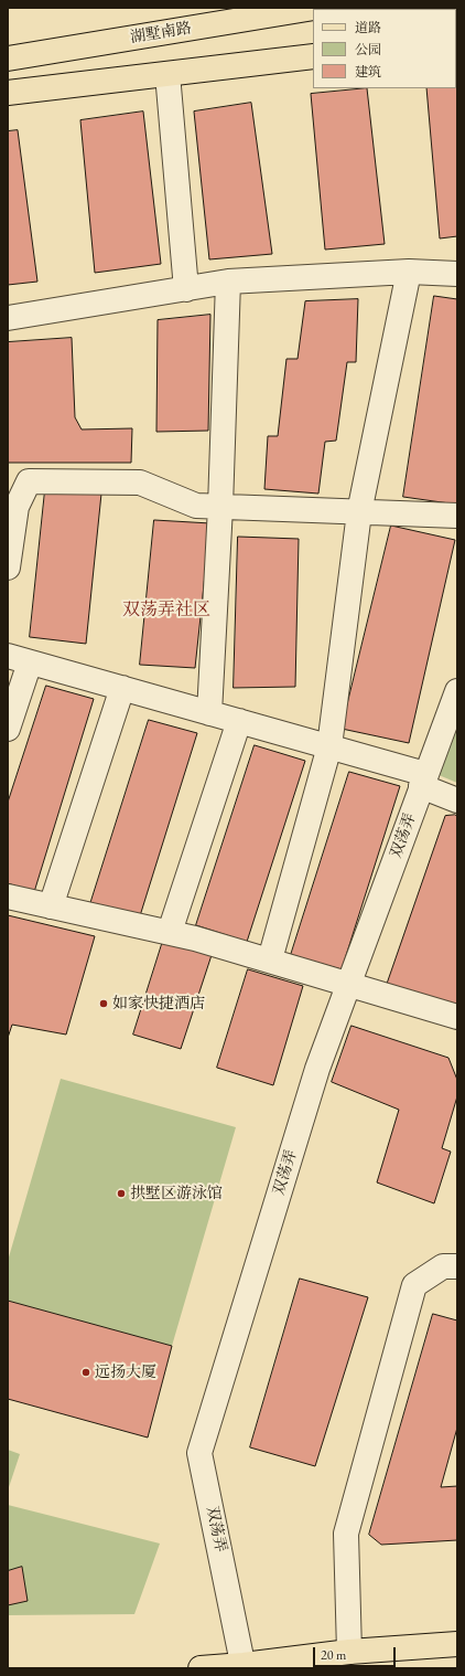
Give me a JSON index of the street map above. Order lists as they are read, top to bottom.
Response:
{
  "streets": {
    "main road": ["湖墅南路"],
    "street": ["双荡弄"]
  },
  "districts": ["双荡弄社区"],
  "places": ["如家快捷酒店", "拱墅区游泳馆", "远扬大厦"],
  "legend": ["道路", "公园", "建筑"],
  "scale_bar": "20 m"
}
